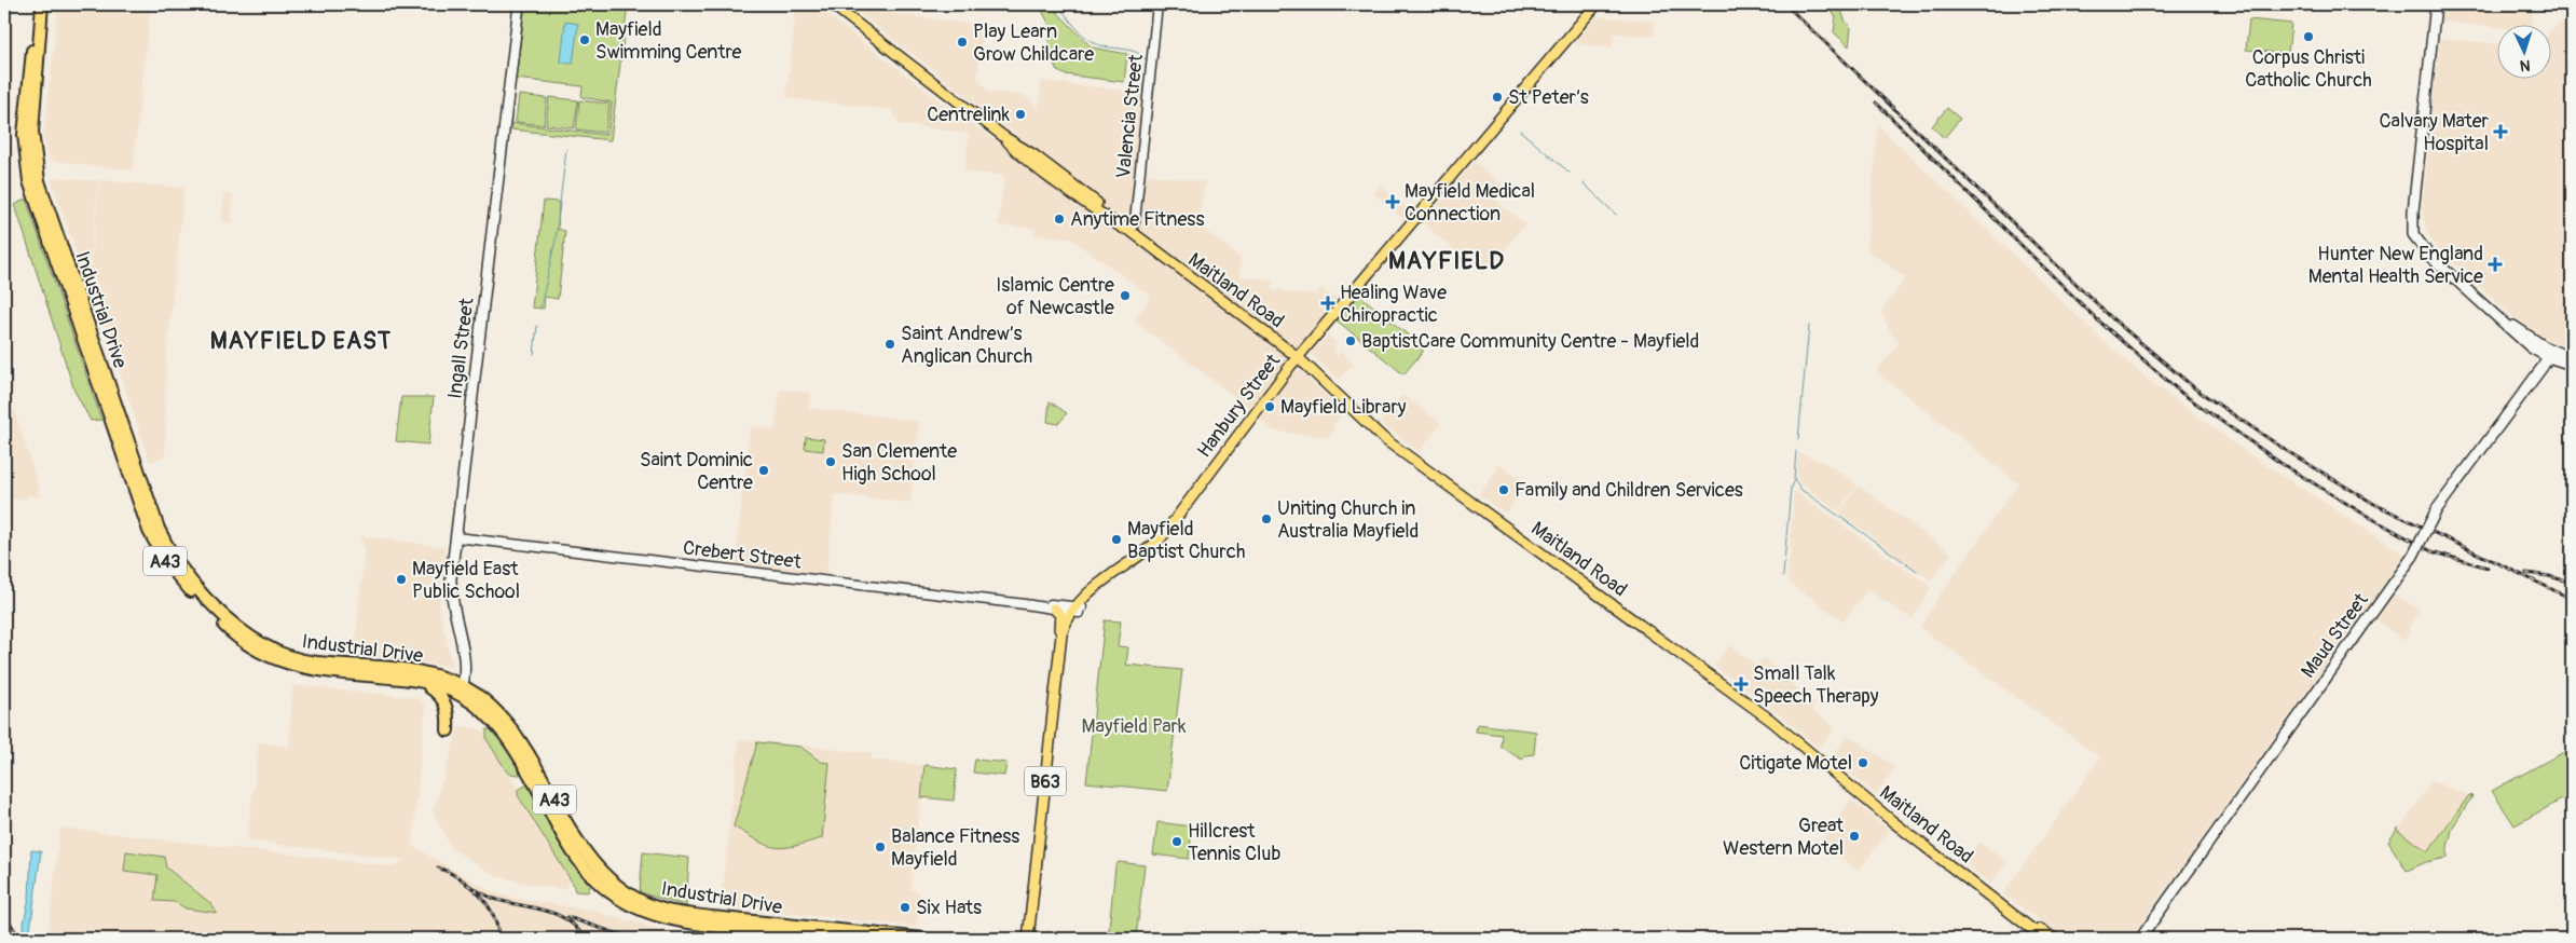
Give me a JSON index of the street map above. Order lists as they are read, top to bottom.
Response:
{
  "streets": {
    "highway": ["Industrial Drive", "A43"],
    "main road": [
      "Maitland Road",
      "Ingall Street",
      "Hanbury Street",
      "Maud Street",
      "B63"
    ],
    "street": ["Valencia Street", "Crebert Street"]
  },
  "crossings": [
    ["Valencia Street", "Maitland Road"],
    ["Maitland Road", "Hanbury Street"],
    ["Industrial Drive", "Ingall Street"],
    ["Ingall Street", "Crebert Street"],
    ["Hanbury Street", "Crebert Street"],
    ["Hanbury Street", "B63"],
    ["Crebert Street", "B63"]
  ],
  "districts": ["MAYFIELD", "MAYFIELD EAST"],
  "parks": ["Mayfield Park"],
  "places": {
    "other": [
      "Corpus Christi Catholic Church",
      "Mayfield Swimming Centre",
      "Play Learn Grow Childcare",
      "St Peter’s",
      "Centrelink",
      "Anytime Fitness",
      "Islamic Centre of Newcastle",
      "BaptistCare Community Centre - Mayfield",
      "Saint Andrew’s Anglican Church",
      "Mayfield Library",
      "San Clemente High School",
      "Saint Dominic Centre",
      "Family and Children Services",
      "Uniting Church in Australia Mayfield",
      "Mayfield Baptist Church",
      "Mayfield East Public School",
      "Citigate Motel",
      "Great Western Motel",
      "Hillcrest Tennis Club",
      "Balance Fitness Mayfield",
      "Six Hats"
    ],
    "health": [
      "Calvary Mater Hospital",
      "Mayfield Medical Connection",
      "Hunter New England Mental Health Service",
      "Healing Wave Chiropractic",
      "Small Talk Speech Therapy"
    ]
  },
  "north": "bottom"
}
